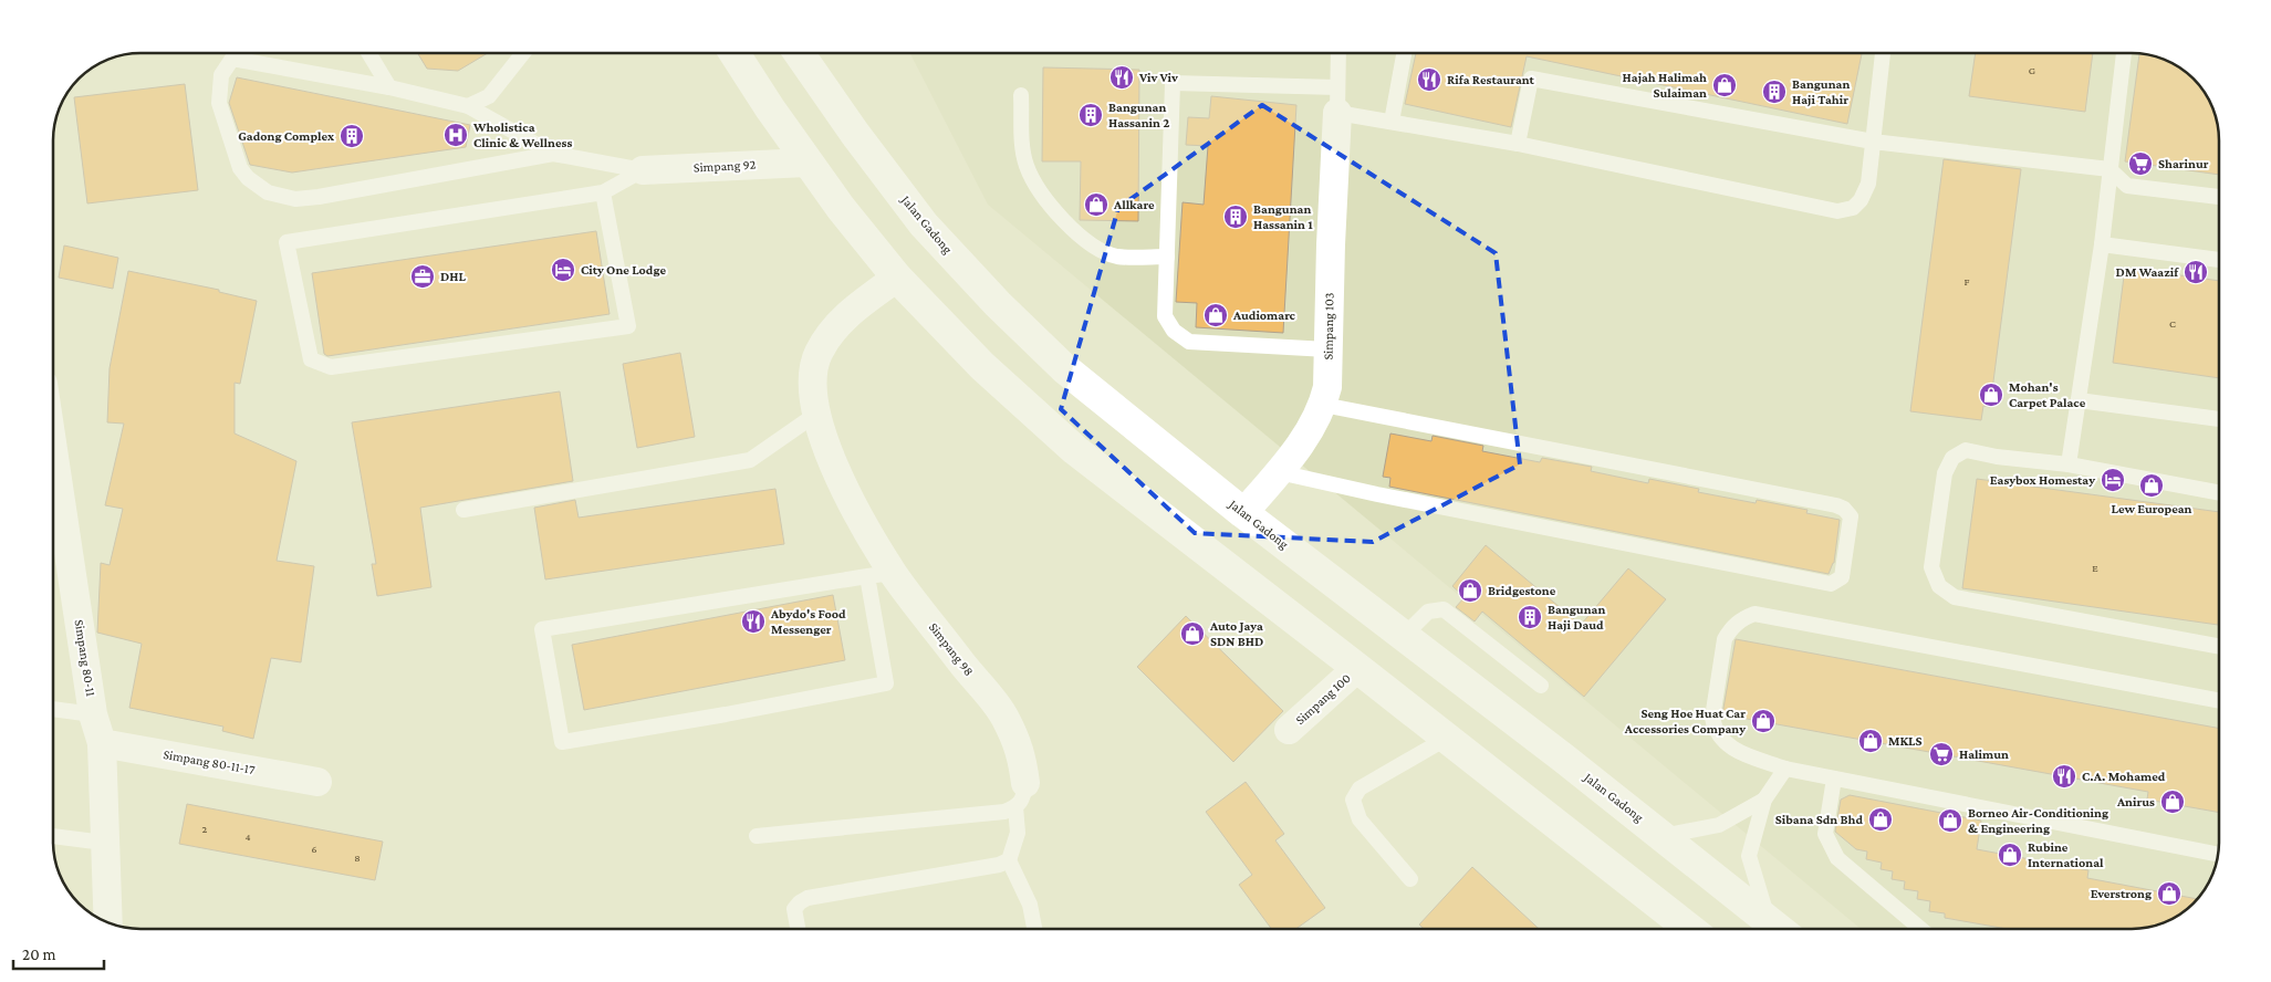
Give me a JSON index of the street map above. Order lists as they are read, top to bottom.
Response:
{
  "streets": {
    "main road": ["Jalan Gadong"],
    "street": [
      "Simpang 92",
      "Simpang 103",
      "Simpang 98",
      "Simpang 80-11",
      "Simpang 100",
      "Simpang 80-11-17"
    ]
  },
  "crossings": [
    ["Jalan Gadong", "Simpang 103"],
    ["Simpang 80-11", "Simpang 80-11-17"]
  ],
  "places": {
    "restaurant": [
      "Viv Viv",
      "Rifa Restaurant",
      "DM Waazif",
      "Abydo's Food Messenger",
      "C.A. Mohamed"
    ],
    "shop": [
      "Hajah Halimah Sulaiman",
      "Allkare",
      "Audiomarc",
      "Mohan's Carpet Palace",
      "Lew European",
      "Bridgestone",
      "Auto Jaya SDN BHD",
      "Seng Hoe Huat Car Accessories Company",
      "MKLS",
      "Anirus",
      "Sibana Sdn Bhd",
      "Borneo Air-Conditioning & Engineering",
      "Rubine International",
      "Everstrong"
    ],
    "building": [
      "Bangunan Haji Tahir",
      "Bangunan Hassanin 2",
      "Gadong Complex",
      "Bangunan Hassanin 1",
      "Bangunan Haji Daud"
    ],
    "hospital": ["Wholistica Clinic & Wellness"],
    "supermarket": ["Sharinur", "Halimun"],
    "hotel": ["City One Lodge", "Easybox Homestay"],
    "office": ["DHL"]
  },
  "house_numbers": [
    "G",
    "F",
    "C",
    "E",
    "2",
    "4",
    "6",
    "8"
  ],
  "scale_bar": "20 m"
}
